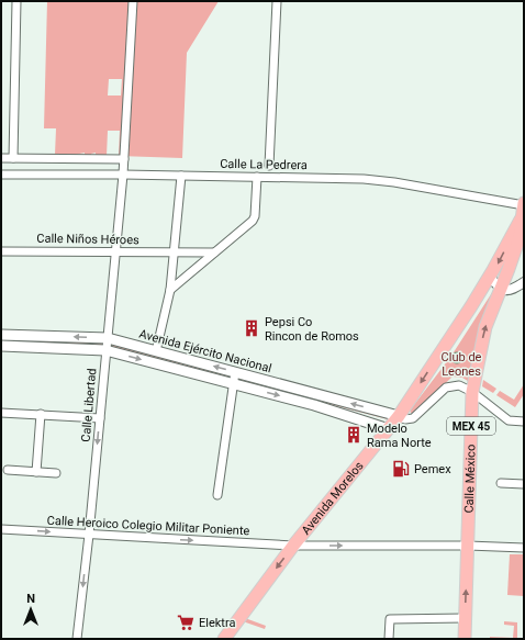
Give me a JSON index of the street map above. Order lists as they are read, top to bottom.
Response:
{
  "streets": {
    "main road": [
      "Avenida Ejército Nacional",
      "MEX 45",
      "Calle México",
      "Avenida Morelos"
    ],
    "street": [
      "Calle La Pedrera",
      "Calle Niños Héroes",
      "Calle Libertad",
      "Calle Heroico Colegio Militar Poniente"
    ]
  },
  "crossings": [
    ["Calle La Pedrera", "Calle Libertad"],
    ["Calle La Pedrera", "MEX 45"],
    ["Calle Niños Héroes", "Calle Libertad"],
    ["Avenida Ejército Nacional", "Calle Libertad"],
    ["Avenida Ejército Nacional", "Avenida Morelos"],
    ["Calle Libertad", "Calle Heroico Colegio Militar Poniente"],
    ["MEX 45", "Calle México"],
    ["MEX 45", "Avenida Morelos"],
    ["Calle México", "Avenida Morelos"],
    ["Calle México", "Calle Heroico Colegio Militar Poniente"],
    ["Avenida Morelos", "Calle Heroico Colegio Militar Poniente"]
  ],
  "one_way": ["Calle México", "Avenida Morelos", "Calle Heroico Colegio Militar Poniente"],
  "parks": ["Club de Leones"],
  "places": {
    "building": ["Pepsi Co Rincon de Romos", "Modelo Rama Norte"],
    "fuel station": ["Pemex"],
    "supermarket": ["Elektra"]
  },
  "north": "top"
}
